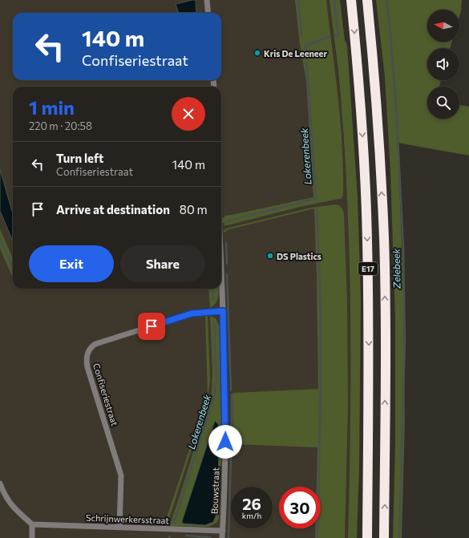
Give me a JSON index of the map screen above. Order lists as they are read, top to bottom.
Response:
{
  "streets": {
    "highway": ["E17"],
    "street": ["Confiseriestraat", "Bouwstraat", "Schrijnwerkersstraat"]
  },
  "crossings": [
    ["Confiseriestraat", "Bouwstraat"],
    ["Confiseriestraat", "Schrijnwerkersstraat"],
    ["Bouwstraat", "Schrijnwerkersstraat"]
  ],
  "water": ["Lokerenbeek", "Zelebeek"],
  "places": ["Kris De Leeneer", "DS Plastics"],
  "north": "left",
  "page": {
    "turn": ["140 m", "Confiseriestraat"],
    "heading": ["1 min", "220 m · 20:58"],
    "list": [
      {
        "name": "Turn left",
        "note": "Confiseriestraat",
        "value": "140 m"
      },
      {
        "name": "Arrive at destination",
        "value": "80 m"
      }
    ],
    "buttons": ["Exit", "Share"],
    "speed": "26 km/h",
    "limit": "30"
  }
}
